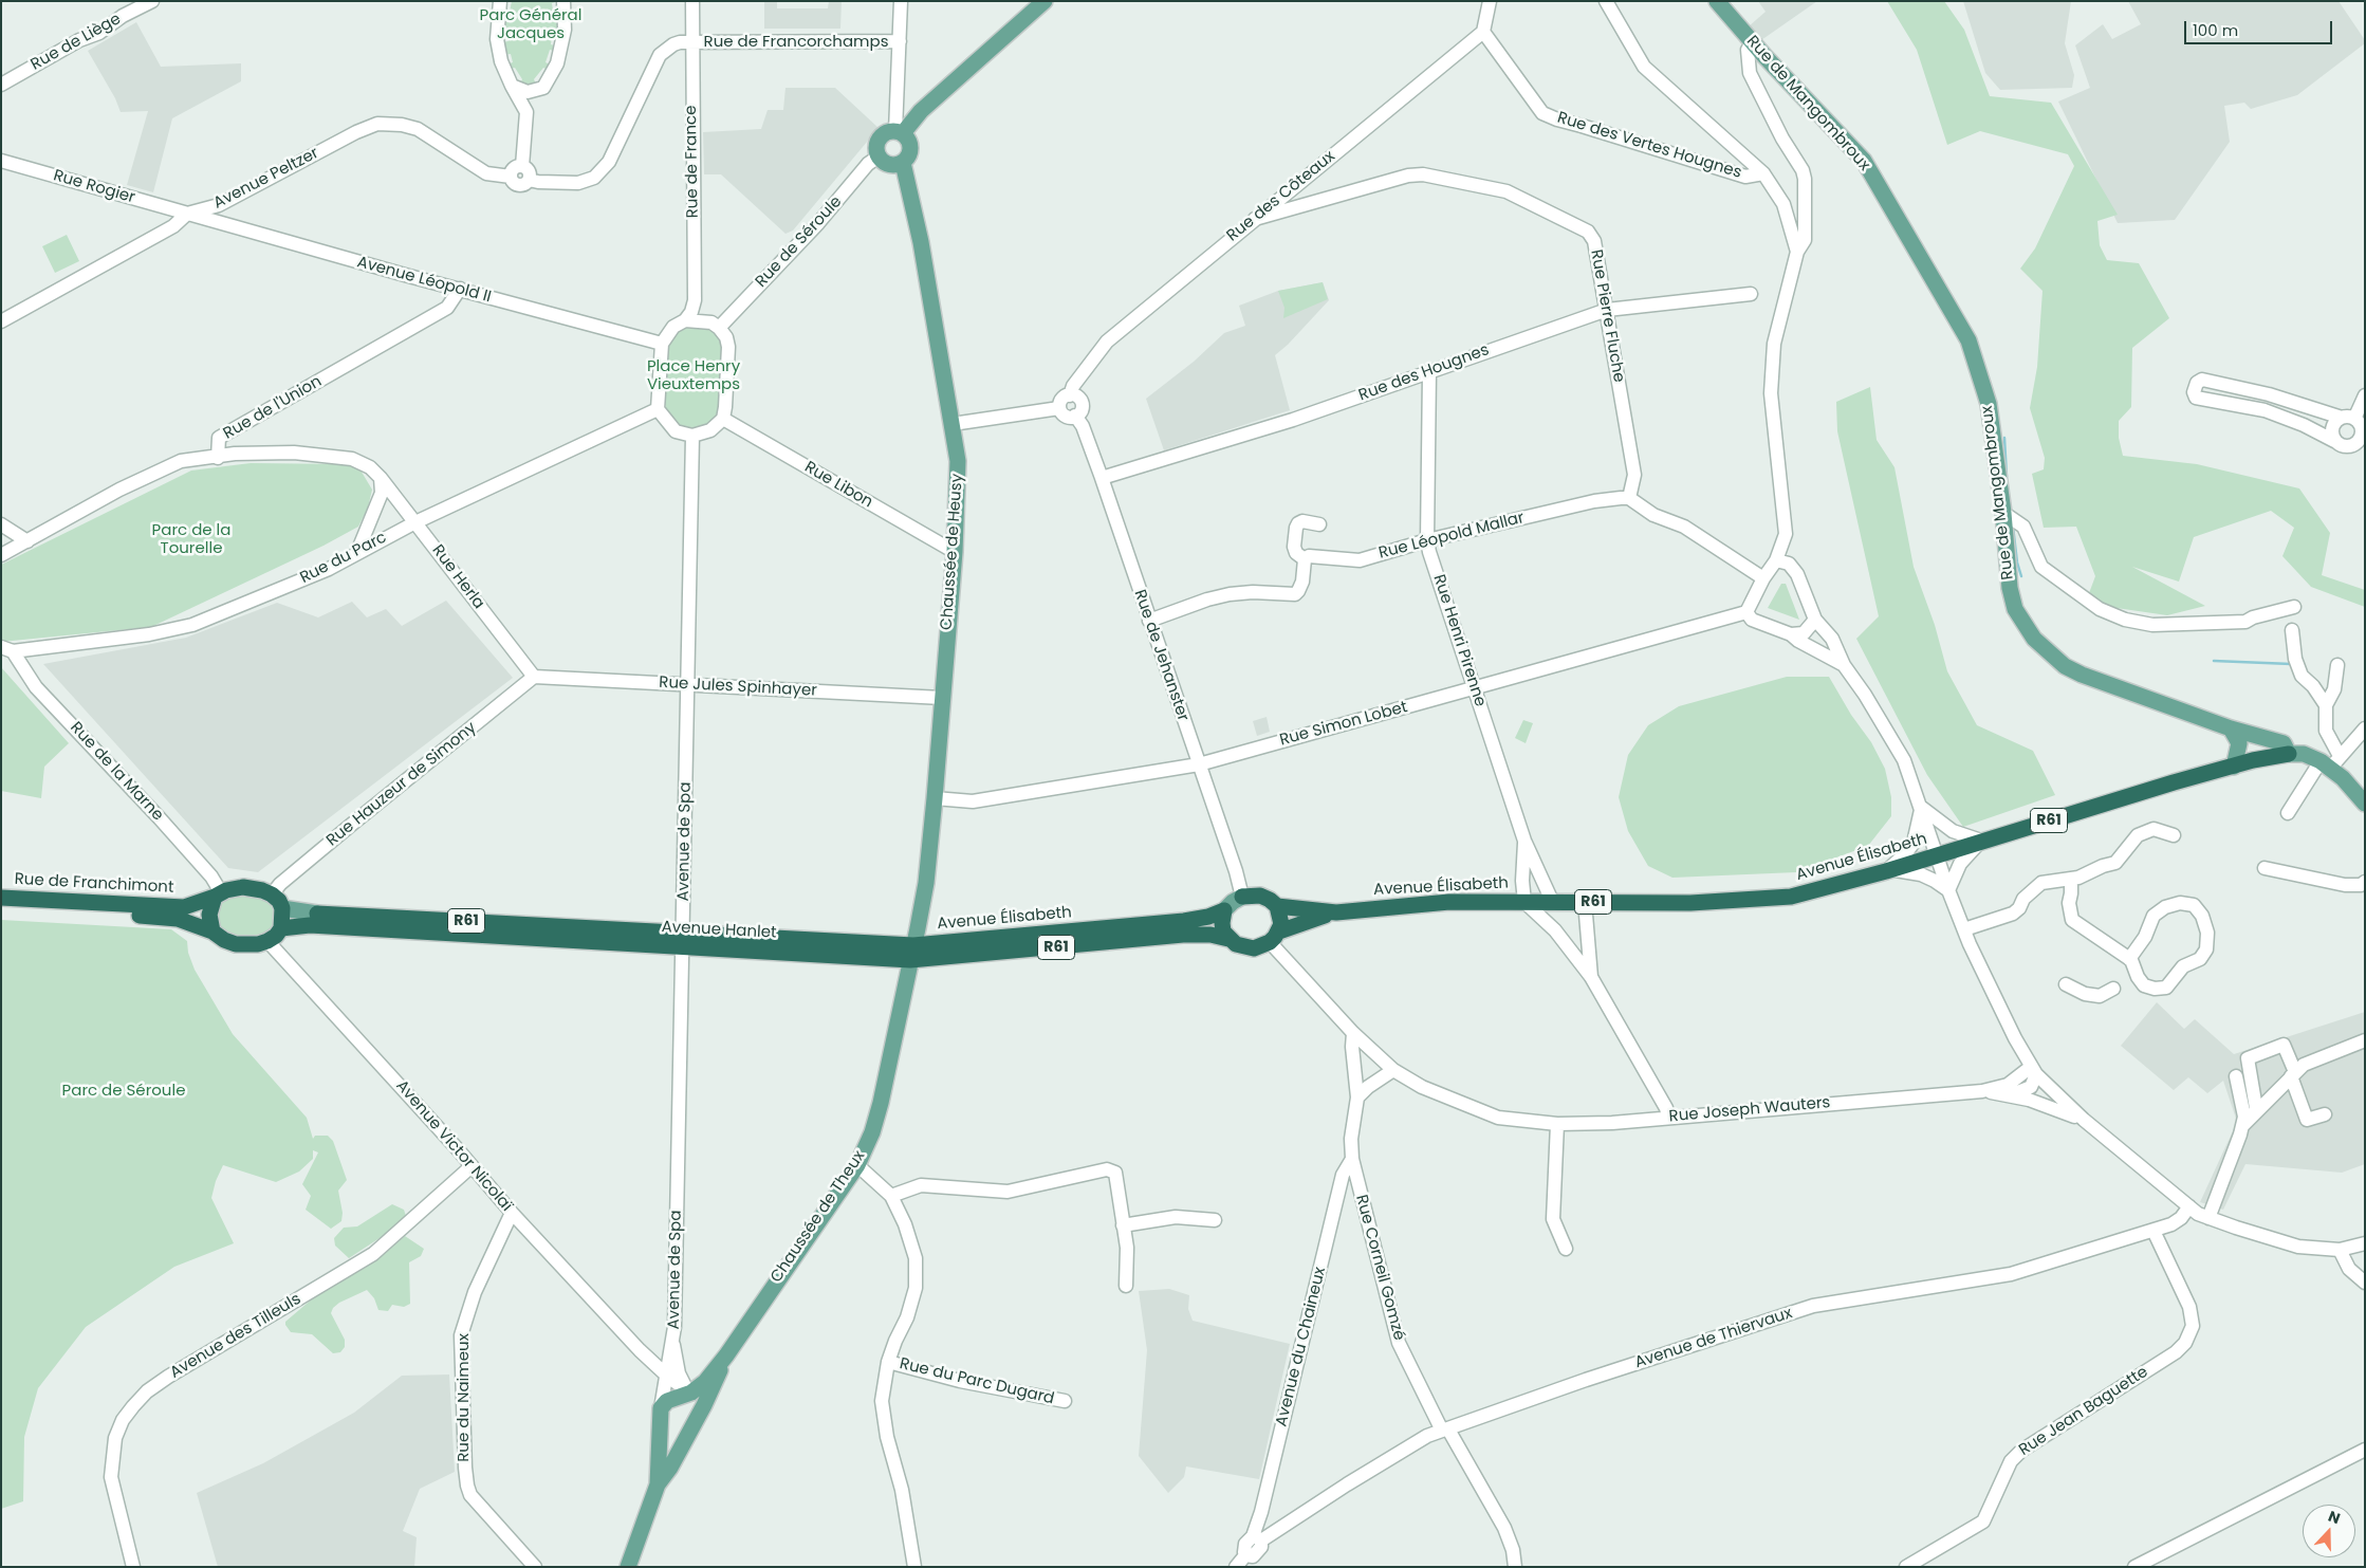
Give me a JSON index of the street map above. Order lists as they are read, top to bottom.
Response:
{
  "streets": {
    "highway": [
      "R61",
      "Avenue Élisabeth",
      "Rue de Franchimont",
      "Avenue Hanlet"
    ],
    "main road": ["Rue de Mangombroux", "Chaussée de Heusy", "Chaussée de Theux"],
    "street": [
      "Rue de Liège",
      "Rue de Francorchamps",
      "Rue des Vertes Hougnes",
      "Rue de France",
      "Avenue Peltzer",
      "Rue Rogier",
      "Rue des Côteaux",
      "Rue de Séroule",
      "Avenue Léopold II",
      "Rue Pierre Fluche",
      "Rue des Hougnes",
      "Rue de l'Union",
      "Rue Libon",
      "Rue Léopold Mallar",
      "Rue du Parc",
      "Rue Herla",
      "Rue Henri Pirenne",
      "Rue de Jehanster",
      "Rue Jules Spinhayer",
      "Rue Simon Lobet",
      "Rue de la Marne",
      "Rue Hauzeur de Simony",
      "Avenue de Spa",
      "Rue Joseph Wauters",
      "Avenue Victor Nicolaï",
      "Rue Corneil Gomzé",
      "Avenue des Tilleuls",
      "Avenue de Thiervaux",
      "Avenue du Chaineux",
      "Rue du Parc Dugard",
      "Rue du Naimeux",
      "Rue Jean Baguette"
    ]
  },
  "crossings": [
    ["Rue de Francorchamps", "Rue de France"],
    ["Rue de Francorchamps", "Avenue Peltzer"],
    ["Rue de Mangombroux", "Avenue Élisabeth"],
    ["Rue des Vertes Hougnes", "Rue des Côteaux"],
    ["Rue de France", "Rue de Séroule"],
    ["Rue de France", "Avenue Léopold II"],
    ["Rue de France", "Rue Libon"],
    ["Rue de France", "Rue du Parc"],
    ["Rue de France", "Avenue de Spa"],
    ["Avenue Peltzer", "Rue Rogier"],
    ["Avenue Peltzer", "Avenue Léopold II"],
    ["Rue Rogier", "Avenue Léopold II"],
    ["Rue des Côteaux", "Rue Pierre Fluche"],
    ["Rue des Côteaux", "Rue de Jehanster"],
    ["Rue de Séroule", "Avenue Léopold II"],
    ["Rue de Séroule", "Rue Libon"],
    ["Rue de Séroule", "Chaussée de Heusy"],
    ["Rue de Séroule", "Rue du Parc"],
    ["Rue de Séroule", "Avenue de Spa"],
    ["Avenue Léopold II", "Rue de l'Union"],
    ["Avenue Léopold II", "Rue Libon"],
    ["Avenue Léopold II", "Rue du Parc"],
    ["Avenue Léopold II", "Avenue de Spa"],
    ["Rue Pierre Fluche", "Rue des Hougnes"],
    ["Rue Pierre Fluche", "Rue Léopold Mallar"],
    ["Rue des Hougnes", "Rue Henri Pirenne"],
    ["Rue des Hougnes", "Rue de Jehanster"],
    ["Rue de l'Union", "Rue Herla"],
    ["Rue Libon", "Chaussée de Heusy"],
    ["Rue Libon", "Rue du Parc"],
    ["Rue Libon", "Avenue de Spa"],
    ["Rue Léopold Mallar", "Rue Henri Pirenne"],
    ["Chaussée de Heusy", "Rue Jules Spinhayer"],
    ["Chaussée de Heusy", "Rue Simon Lobet"],
    ["Chaussée de Heusy", "Avenue Élisabeth"],
    ["Chaussée de Heusy", "Avenue Hanlet"],
    ["Chaussée de Heusy", "Chaussée de Theux"],
    ["Rue du Parc", "Rue Herla"],
    ["Rue du Parc", "Rue de la Marne"],
    ["Rue du Parc", "Avenue de Spa"],
    ["Rue Herla", "Rue Jules Spinhayer"],
    ["Rue Herla", "Rue Hauzeur de Simony"],
    ["Rue Henri Pirenne", "Rue Simon Lobet"],
    ["Rue Henri Pirenne", "Avenue Élisabeth"],
    ["Rue de Jehanster", "Rue Simon Lobet"],
    ["Rue de Jehanster", "R61"],
    ["Rue de Jehanster", "Avenue Élisabeth"],
    ["Rue de Jehanster", "Avenue Hanlet"],
    ["Rue de Jehanster", "Rue Joseph Wauters"],
    ["Rue Jules Spinhayer", "Rue Hauzeur de Simony"],
    ["Rue Jules Spinhayer", "Avenue de Spa"],
    ["Rue de la Marne", "Rue Hauzeur de Simony"],
    ["Rue de la Marne", "Rue de Franchimont"],
    ["Rue de la Marne", "Avenue Hanlet"],
    ["Rue de la Marne", "Avenue Victor Nicolaï"],
    ["Rue Hauzeur de Simony", "Rue de Franchimont"],
    ["Rue Hauzeur de Simony", "Avenue Hanlet"],
    ["Rue Hauzeur de Simony", "Avenue Victor Nicolaï"],
    ["R61", "Avenue Élisabeth"],
    ["R61", "Avenue Hanlet"],
    ["R61", "Rue Joseph Wauters"],
    ["Avenue de Spa", "Avenue Hanlet"],
    ["Avenue de Spa", "Chaussée de Theux"],
    ["Avenue Élisabeth", "Avenue Hanlet"],
    ["Avenue Élisabeth", "Rue Joseph Wauters"],
    ["Avenue Élisabeth", "Chaussée de Theux"],
    ["Rue de Franchimont", "Avenue Hanlet"],
    ["Rue de Franchimont", "Avenue Victor Nicolaï"],
    ["Avenue Hanlet", "Rue Joseph Wauters"],
    ["Avenue Hanlet", "Avenue Victor Nicolaï"],
    ["Avenue Hanlet", "Chaussée de Theux"],
    ["Rue Joseph Wauters", "Rue Corneil Gomzé"],
    ["Avenue Victor Nicolaï", "Avenue des Tilleuls"],
    ["Avenue Victor Nicolaï", "Rue du Naimeux"],
    ["Rue Corneil Gomzé", "Avenue de Thiervaux"],
    ["Rue Corneil Gomzé", "Avenue du Chaineux"],
    ["Avenue de Thiervaux", "Avenue du Chaineux"],
    ["Avenue de Thiervaux", "Rue Jean Baguette"]
  ],
  "parks": [
    "Parc Général Jacques",
    "Place Henry Vieuxtemps",
    "Parc de la Tourelle",
    "Parc de Séroule"
  ],
  "scale_bar": "100 m",
  "north": "top"
}
